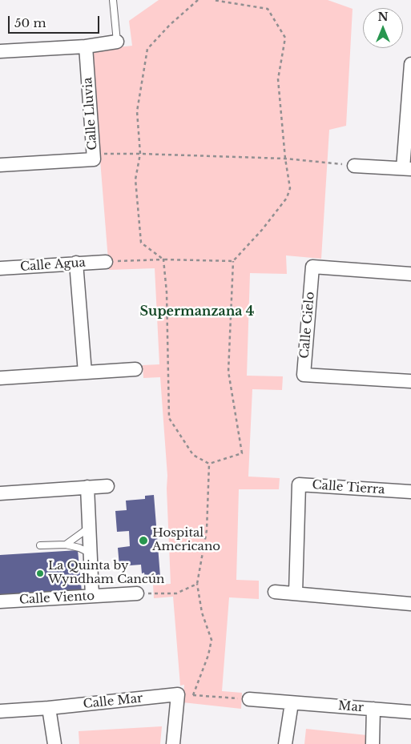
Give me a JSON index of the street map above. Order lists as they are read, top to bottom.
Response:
{
  "streets": {
    "street": [
      "Calle Lluvia",
      "Calle Agua",
      "Calle Cielo",
      "Calle Tierra",
      "Calle Viento",
      "Calle Mar",
      "Mar"
    ]
  },
  "districts": ["Supermanzana 4"],
  "places": ["Hospital Americano", "La Quinta by Wyndham Cancún"],
  "scale_bar": "50 m",
  "north": "top"
}
